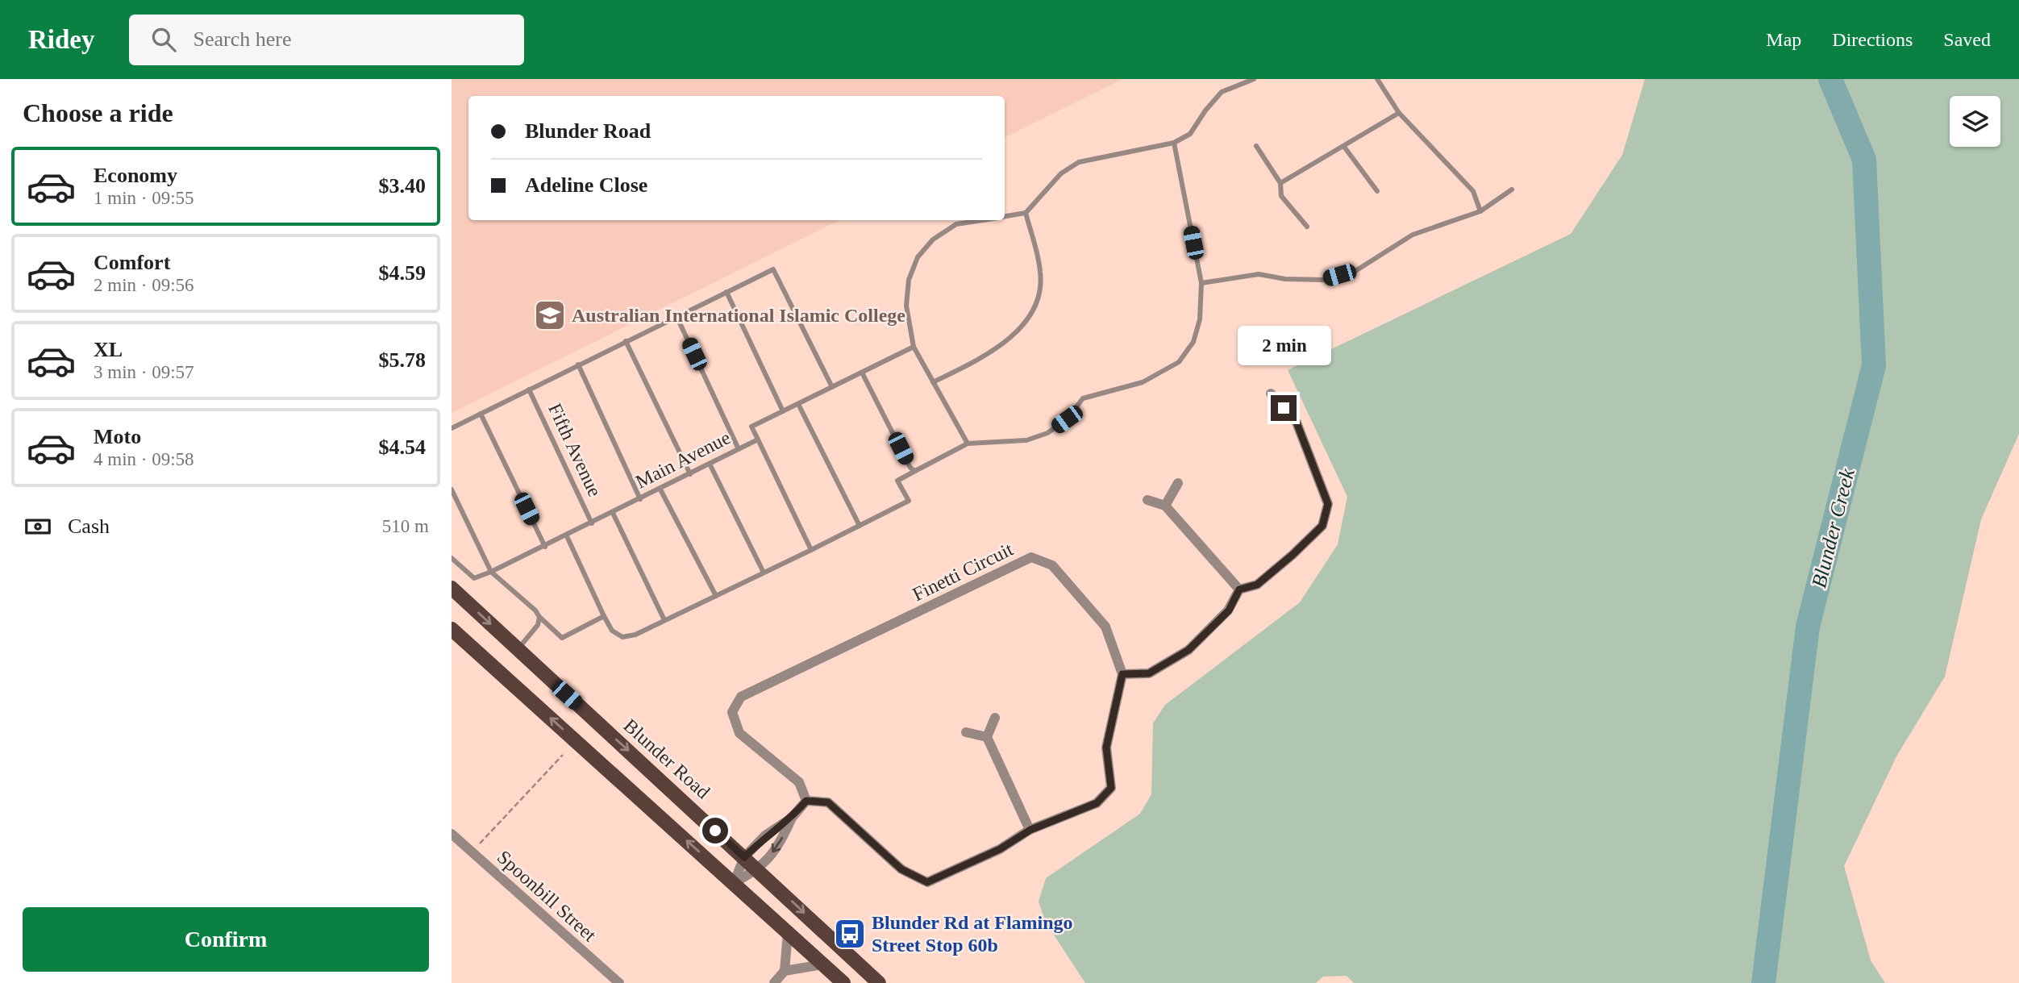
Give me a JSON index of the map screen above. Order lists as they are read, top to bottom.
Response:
{
  "streets": {
    "main road": ["Blunder Road"],
    "street": ["Finetti Circuit", "Spoonbill Street"],
    "lane": ["Fifth Avenue", "Main Avenue"]
  },
  "crossings": [
    ["Fifth Avenue", "Main Avenue"]
  ],
  "water": ["Blunder Creek"],
  "places": {
    "school or university": ["Australian International Islamic College"],
    "bus stop": ["Blunder Rd at Flamingo Street Stop 60b"]
  },
  "page": {
    "header": "Ridey",
    "search": "Search here",
    "nav": ["Map", "Directions", "Saved"],
    "heading": "Choose a ride",
    "banner": ["Blunder Road", "Adeline Close"],
    "list": [
      {
        "name": "Economy",
        "note": "1 min · 09:55",
        "value": "$3.40"
      },
      {
        "name": "Comfort",
        "note": "2 min · 09:56",
        "value": "$4.59"
      },
      {
        "name": "XL",
        "note": "3 min · 09:57",
        "value": "$5.78"
      },
      {
        "name": "Moto",
        "note": "4 min · 09:58",
        "value": "$4.54"
      }
    ],
    "bubble": "2 min",
    "pay": ["Cash", "510 m"],
    "buttons": "Confirm"
  }
}
